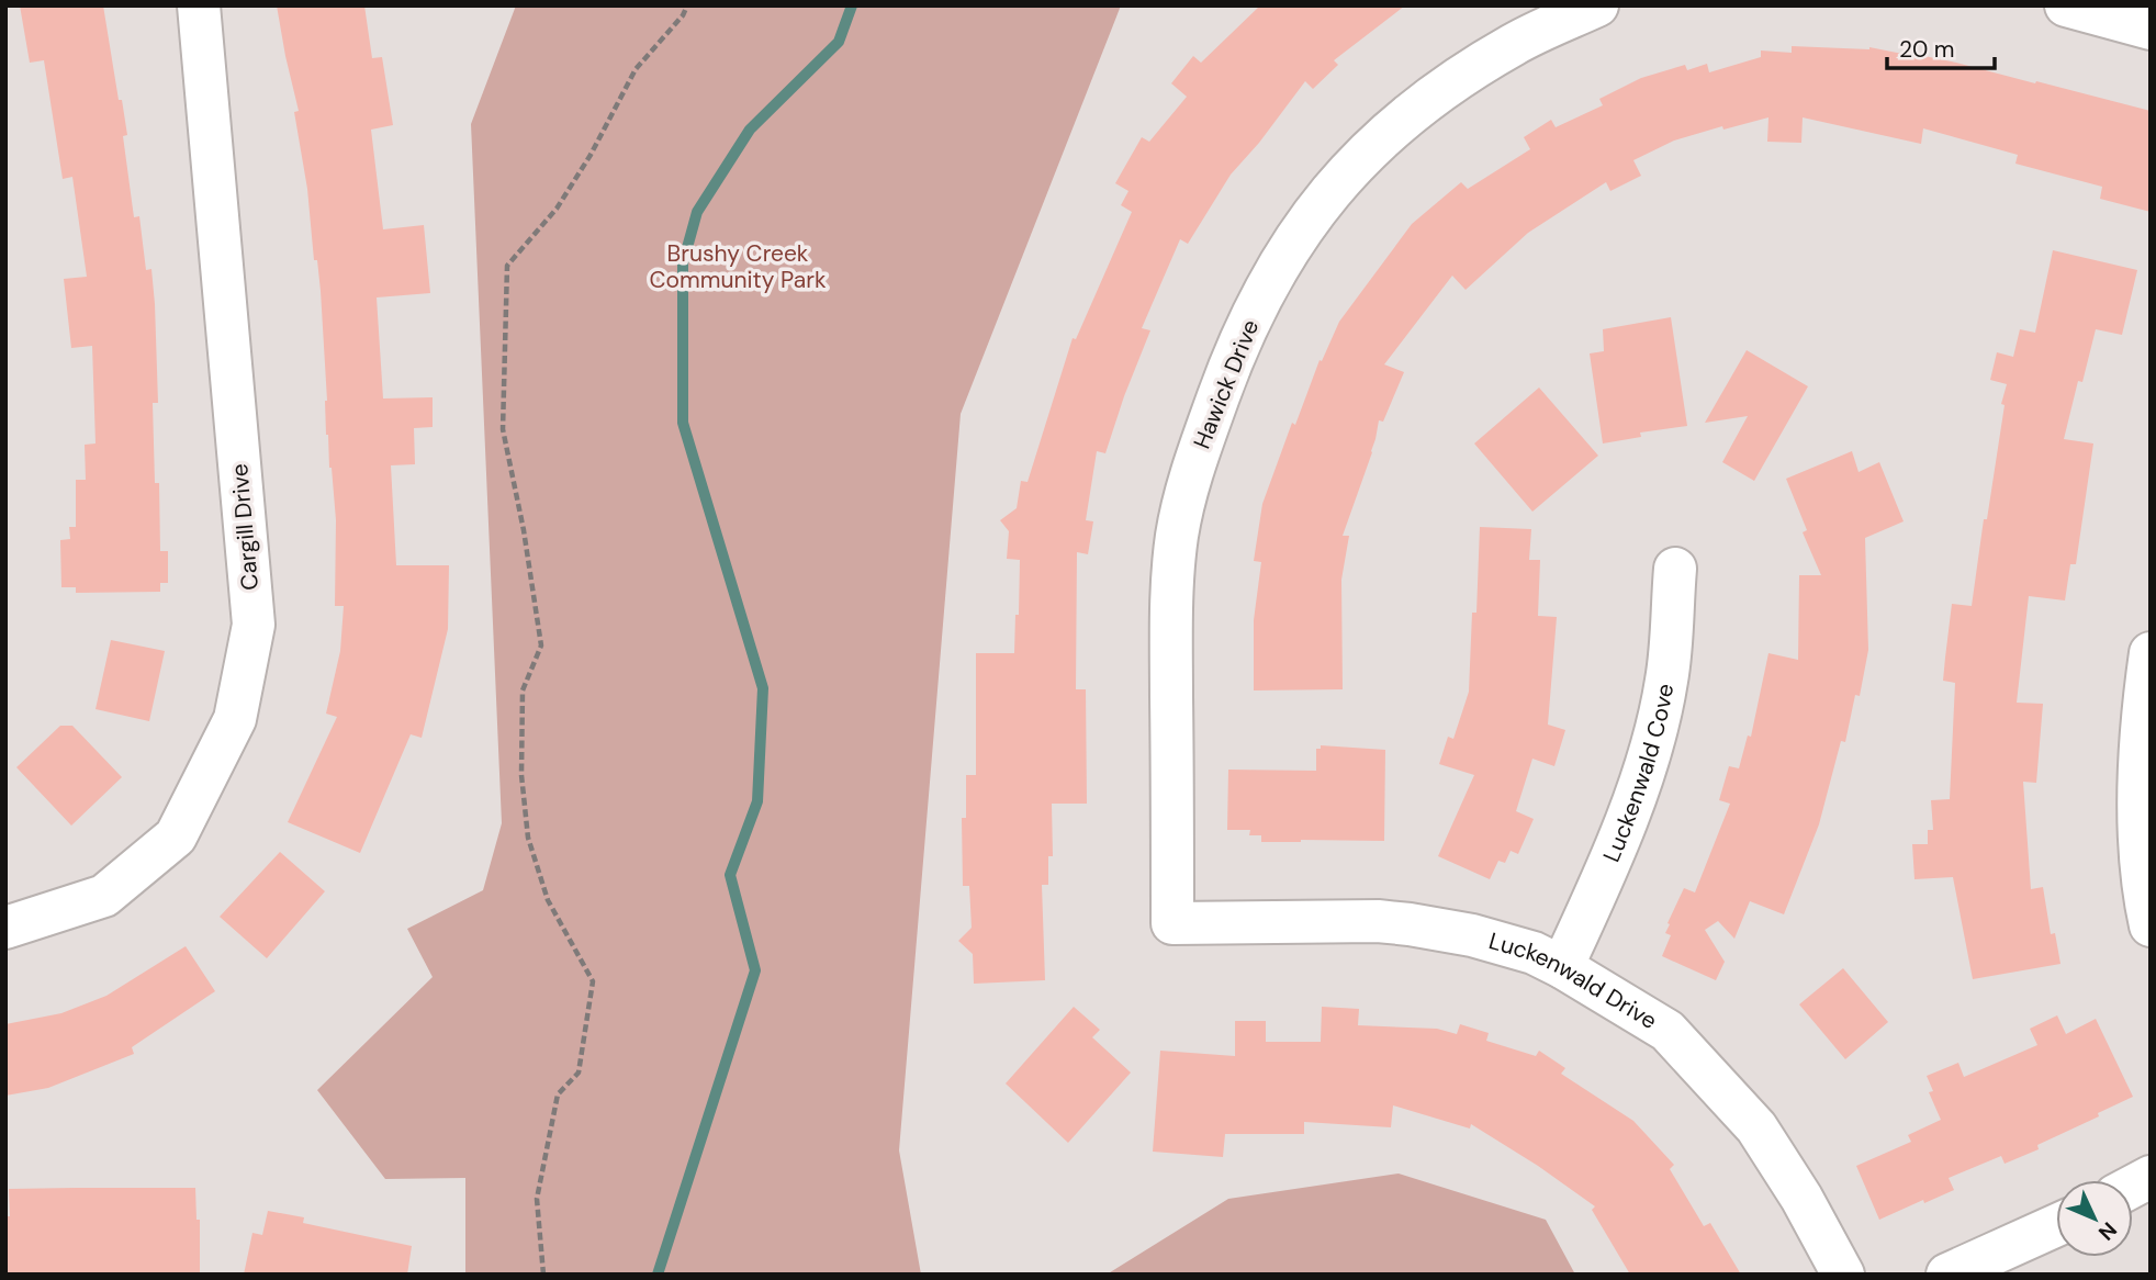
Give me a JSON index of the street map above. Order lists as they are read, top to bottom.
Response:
{
  "streets": {
    "street": [
      "Hawick Drive",
      "Cargill Drive",
      "Luckenwald Cove",
      "Luckenwald Drive"
    ]
  },
  "crossings": [
    ["Hawick Drive", "Luckenwald Drive"],
    ["Luckenwald Cove", "Luckenwald Drive"]
  ],
  "parks": ["Brushy Creek Community Park"],
  "scale_bar": "20 m",
  "north": "bottom right"
}
